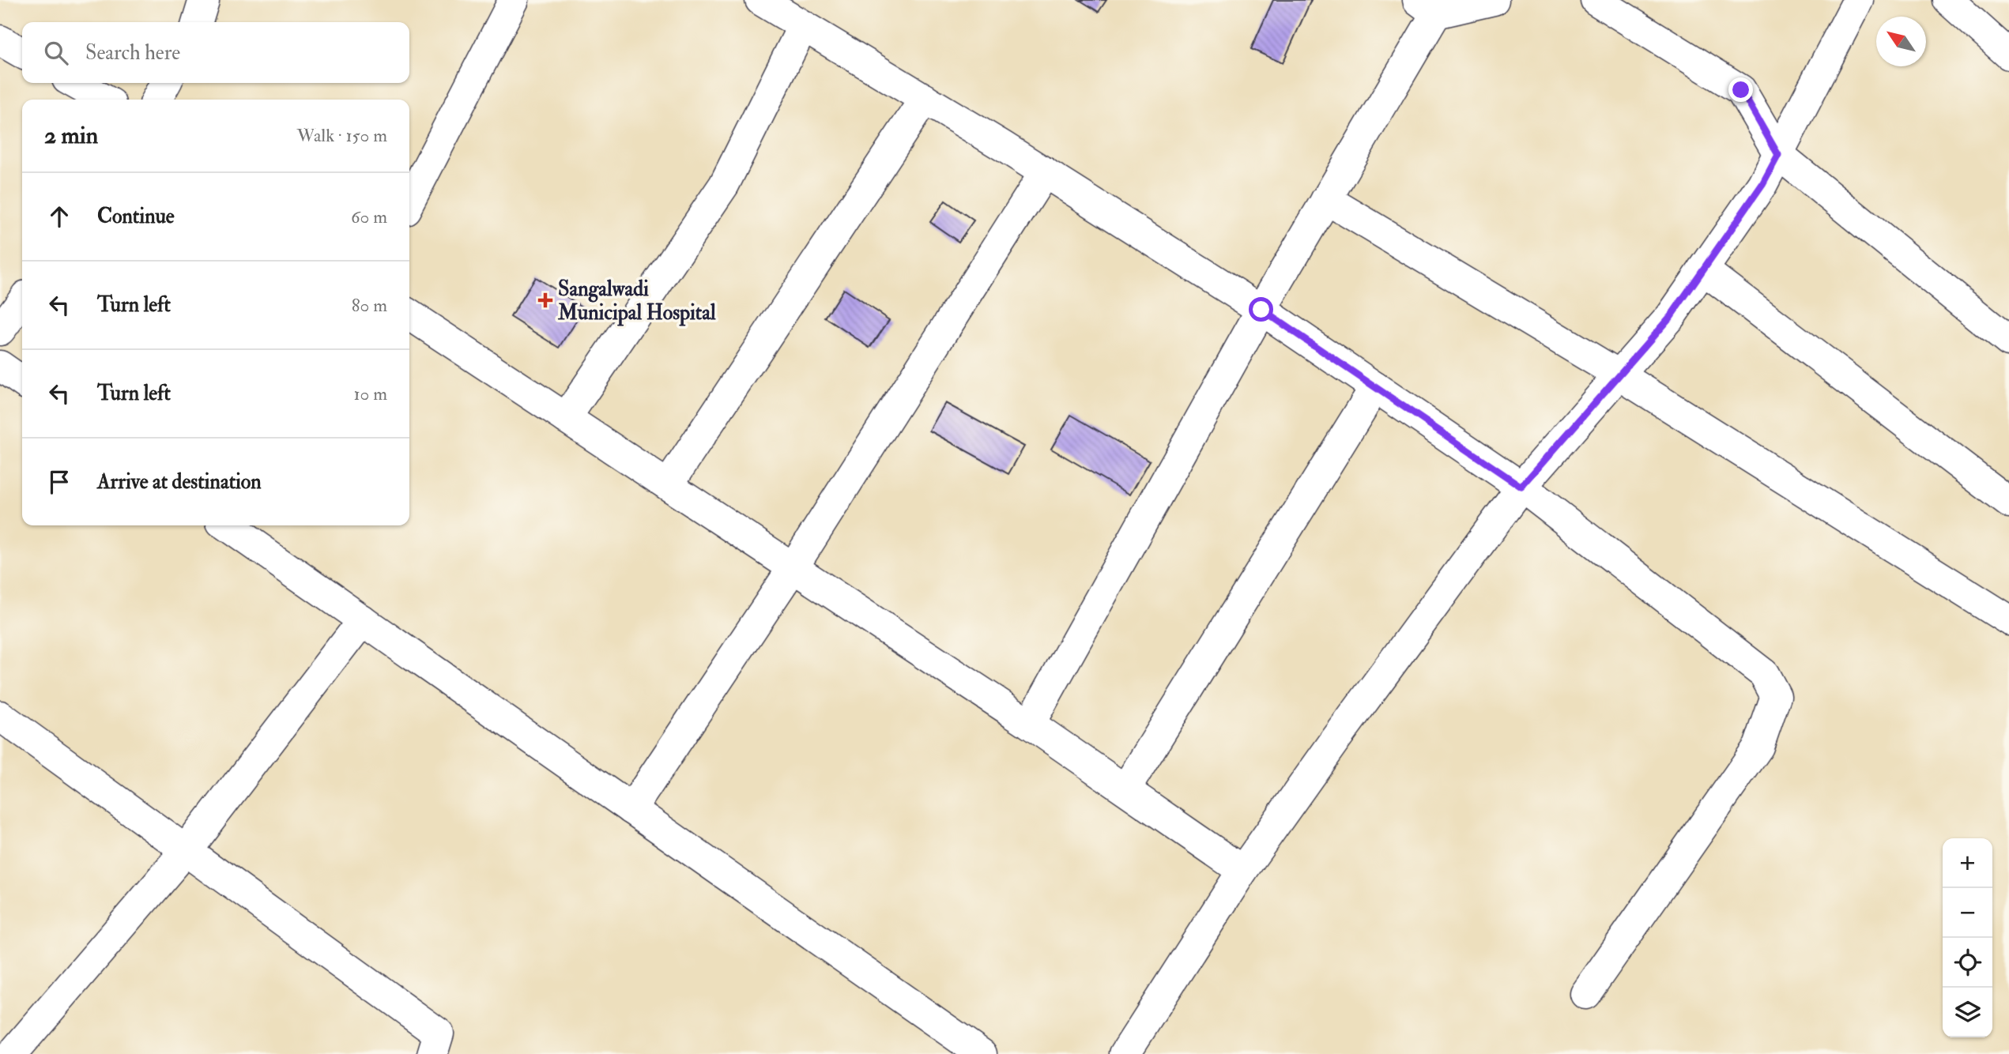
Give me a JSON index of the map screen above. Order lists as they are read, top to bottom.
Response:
{
  "places": {
    "health": ["Sangalwadi Municipal Hospital"]
  },
  "north": "top left",
  "page": {
    "search": "Search here",
    "heading": ["2 min", "Walk · 150 m"],
    "list": [
      ["Continue", "60 m"],
      ["Turn left", "80 m"],
      ["Turn left", "10 m"],
      "Arrive at destination"
    ],
    "map_buttons": ["+", "−"]
  }
}
